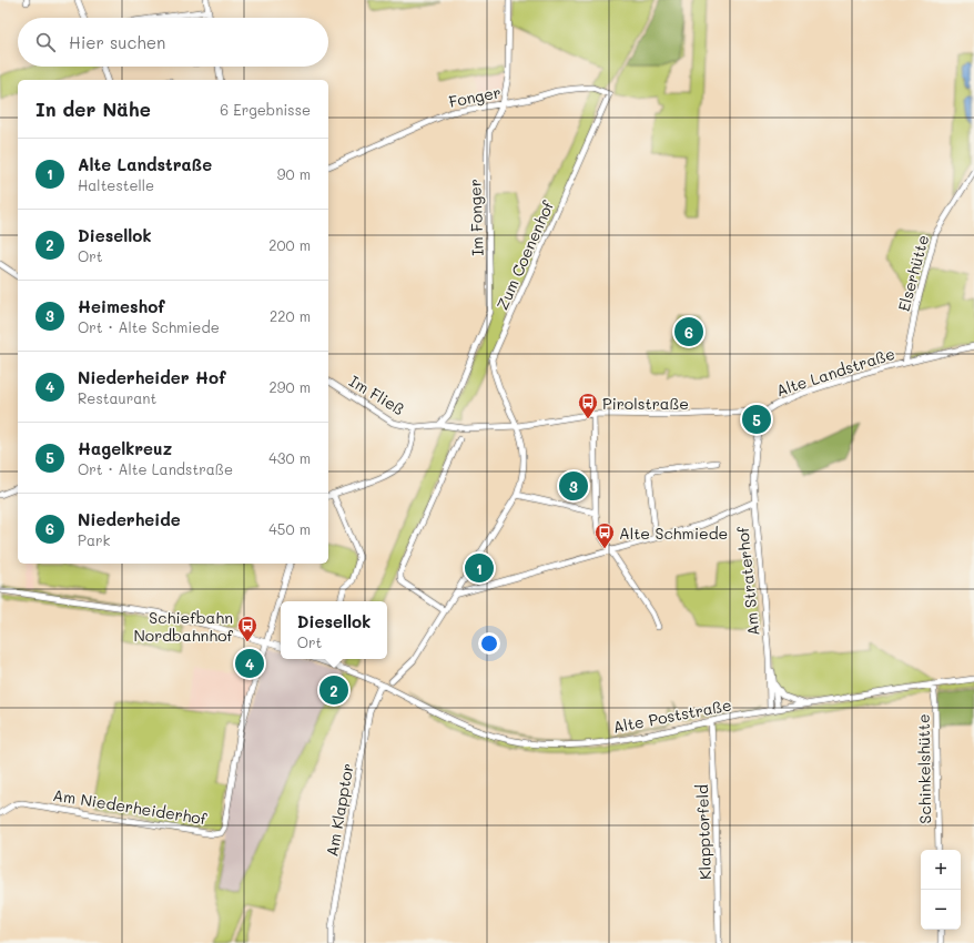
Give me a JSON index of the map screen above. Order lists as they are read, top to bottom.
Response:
{
  "streets": {
    "street": [
      "Fonger",
      "Im Fonger",
      "Zum Coenenhof",
      "Elserhütte",
      "Alte Landstraße",
      "Im Fließ",
      "Am Straterhof",
      "Alte Poststraße",
      "Schinkelshütte",
      "Am Niederheiderhof",
      "Am Klapptor",
      "Klapptorfeld"
    ]
  },
  "crossings": [
    ["Fonger", "Im Fonger"],
    ["Fonger", "Zum Coenenhof"],
    ["Im Fonger", "Im Fließ"],
    ["Zum Coenenhof", "Im Fließ"],
    ["Elserhütte", "Alte Landstraße"],
    ["Alte Landstraße", "Im Fließ"],
    ["Alte Landstraße", "Am Straterhof"],
    ["Am Straterhof", "Alte Poststraße"],
    ["Alte Poststraße", "Schinkelshütte"],
    ["Alte Poststraße", "Am Klapptor"],
    ["Alte Poststraße", "Klapptorfeld"]
  ],
  "places": {
    "bus stop": ["Pirolstraße", "Alte Schmiede", "Schiefbahn Nordbahnhof"]
  },
  "page": {
    "search": "Hier suchen",
    "heading": ["In der Nähe", "6 Ergebnisse"],
    "list": [
      {
        "mark": "1",
        "name": "Alte Landstraße",
        "note": "Haltestelle",
        "value": "90 m"
      },
      {
        "mark": "2",
        "name": "Diesellok",
        "note": "Ort",
        "value": "200 m"
      },
      {
        "mark": "3",
        "name": "Heimeshof",
        "note": "Ort · Alte Schmiede",
        "value": "220 m"
      },
      {
        "mark": "4",
        "name": "Niederheider Hof",
        "note": "Restaurant",
        "value": "290 m"
      },
      {
        "mark": "5",
        "name": "Hagelkreuz",
        "note": "Ort · Alte Landstraße",
        "value": "430 m"
      },
      {
        "mark": "6",
        "name": "Niederheide",
        "note": "Park",
        "value": "450 m"
      }
    ],
    "pins": [
      "6",
      "5",
      "3",
      "1",
      "4",
      "2"
    ],
    "popup": ["Diesellok", "Ort"],
    "map_buttons": ["+", "−"]
  }
}
